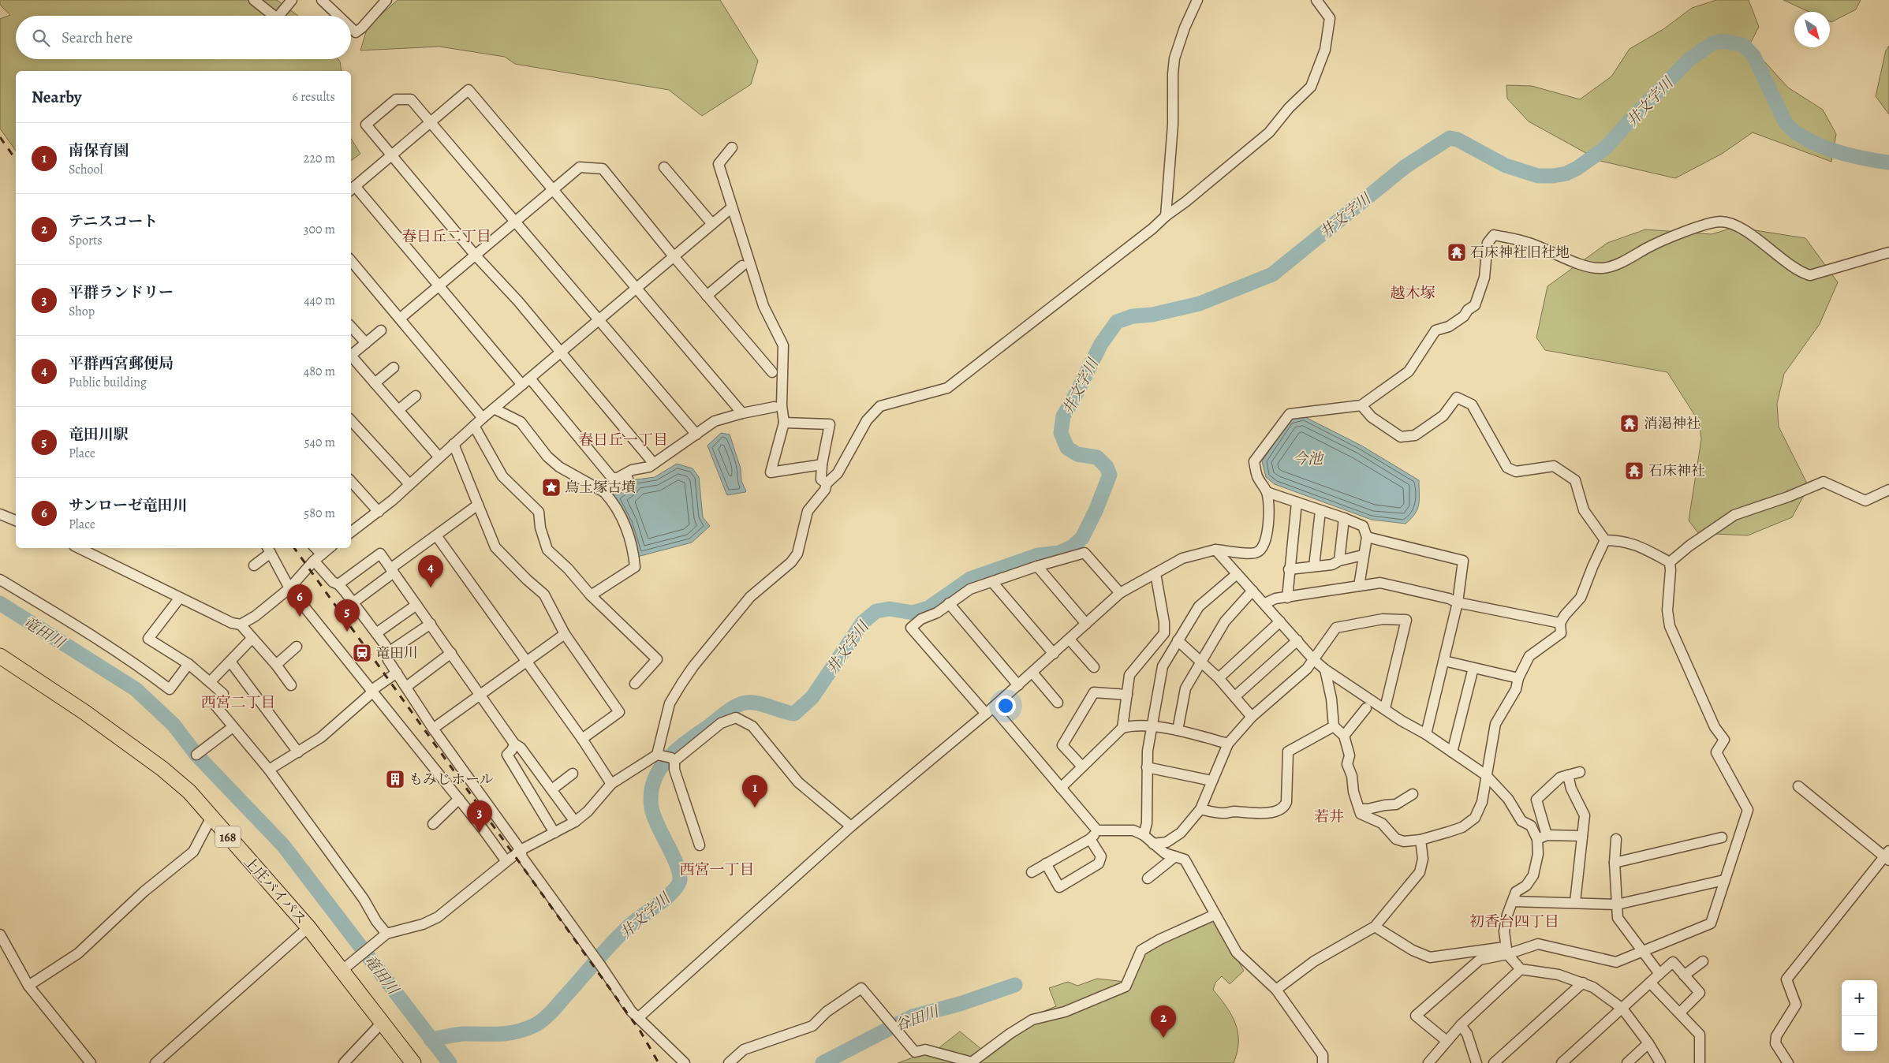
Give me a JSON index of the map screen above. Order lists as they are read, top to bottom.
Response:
{
  "streets": {
    "highway": ["168", "上庄バイパス"]
  },
  "districts": [
    "春日丘二丁目",
    "越木塚",
    "春日丘一丁目",
    "西宮二丁目",
    "若井",
    "西宮一丁目",
    "初香台四丁目"
  ],
  "water": [
    "井文字川",
    "今池",
    "竜田川",
    "谷田川"
  ],
  "places": {
    "temple": ["石床神社旧社地", "消渇神社", "石床神社"],
    "place": ["鳥土塚古墳"],
    "station": ["竜田川"],
    "building": ["もみじホール"]
  },
  "north": "bottom right",
  "page": {
    "search": "Search here",
    "heading": ["Nearby", "6 results"],
    "list": [
      {
        "mark": "1",
        "name": "南保育園",
        "note": "School",
        "value": "220 m"
      },
      {
        "mark": "2",
        "name": "テニスコート",
        "note": "Sports",
        "value": "300 m"
      },
      {
        "mark": "3",
        "name": "平群ランドリー",
        "note": "Shop",
        "value": "440 m"
      },
      {
        "mark": "4",
        "name": "平群西宮郵便局",
        "note": "Public building",
        "value": "480 m"
      },
      {
        "mark": "5",
        "name": "竜田川駅",
        "note": "Place",
        "value": "540 m"
      },
      {
        "mark": "6",
        "name": "サンローゼ竜田川",
        "note": "Place",
        "value": "580 m"
      }
    ],
    "pins": [
      "4",
      "6",
      "5",
      "1",
      "3",
      "2"
    ],
    "map_buttons": ["+", "−"]
  }
}
